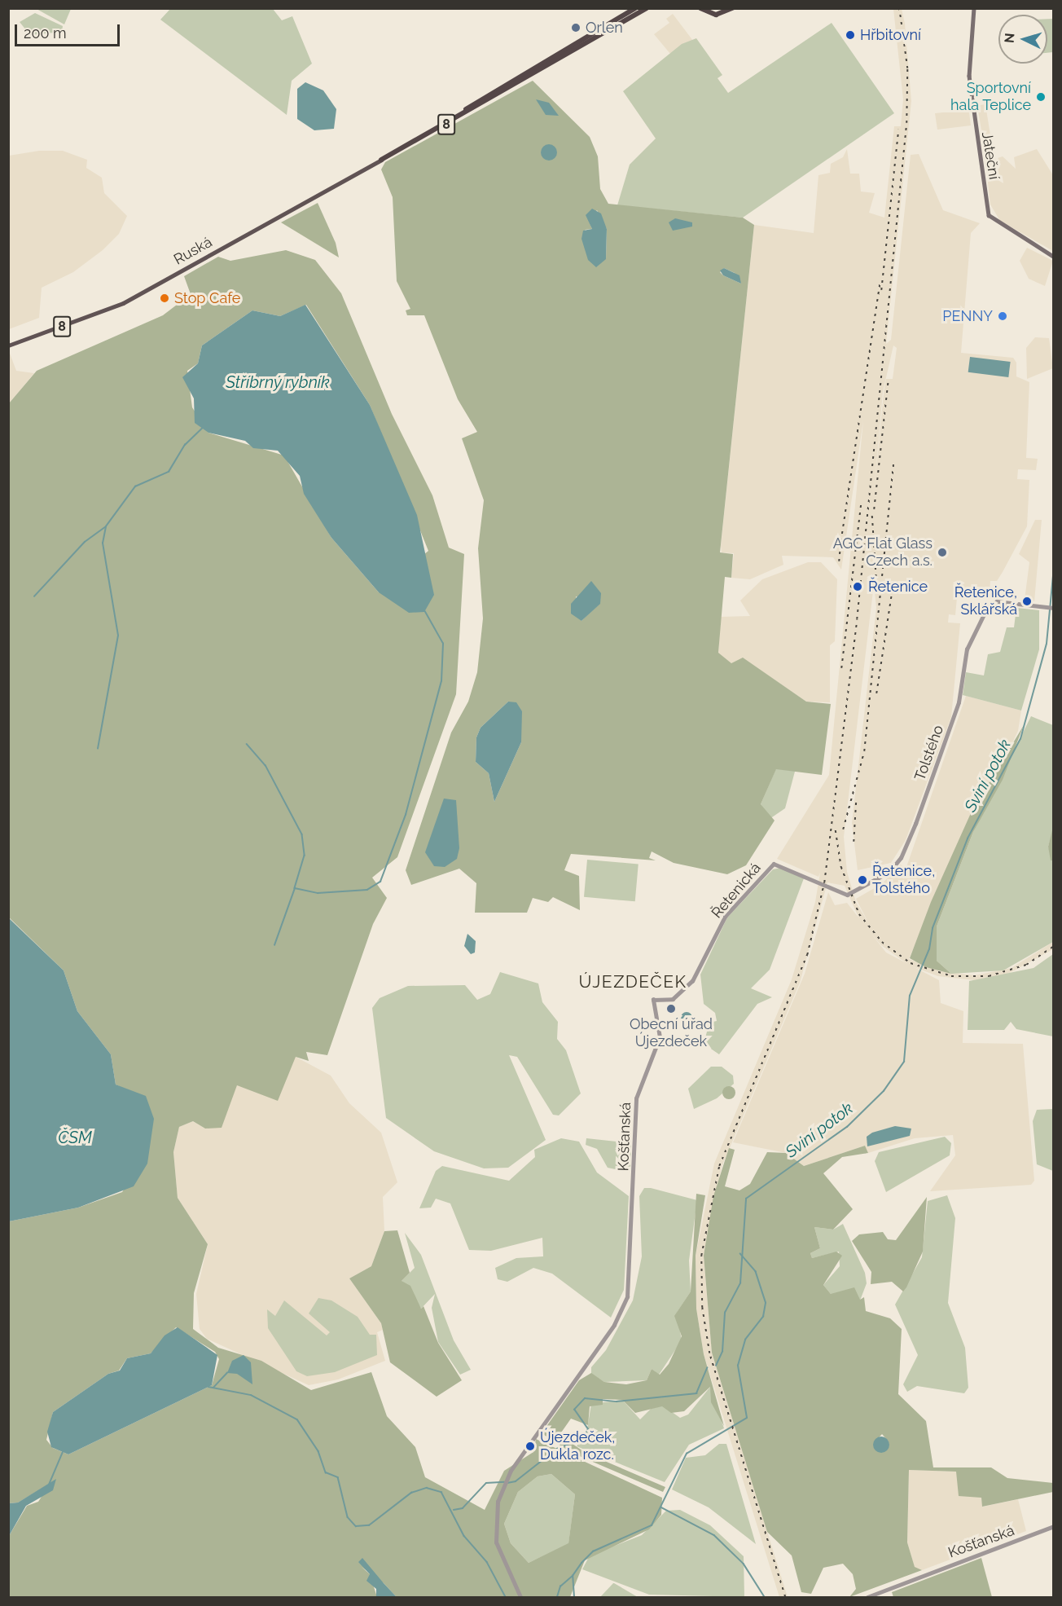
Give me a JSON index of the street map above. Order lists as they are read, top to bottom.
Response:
{
  "streets": {
    "highway": ["8"],
    "main road": ["Jateční", "Ruská"],
    "street": ["Tolstého", "Řetenická", "Košťanská"]
  },
  "crossings": [
    ["8", "Ruská"],
    ["Tolstého", "Řetenická"],
    ["Řetenická", "Košťanská"]
  ],
  "districts": ["ÚJEZDEČEK"],
  "water": ["Stříbrný rybník", "Sviní potok", "ČSM"],
  "places": [
    "Orlen",
    "Hřbitovní",
    "Sportovní hala Teplice",
    "Stop Cafe",
    "PENNY",
    "AGC Flat Glass Czech a.s.",
    "Řetenice",
    "Řetenice, Sklářská",
    "Řetenice, Tolstého",
    "Obecní úřad Újezdeček",
    "Újezdeček, Dukla rozc."
  ],
  "scale_bar": "200 m",
  "north": "left"
}
